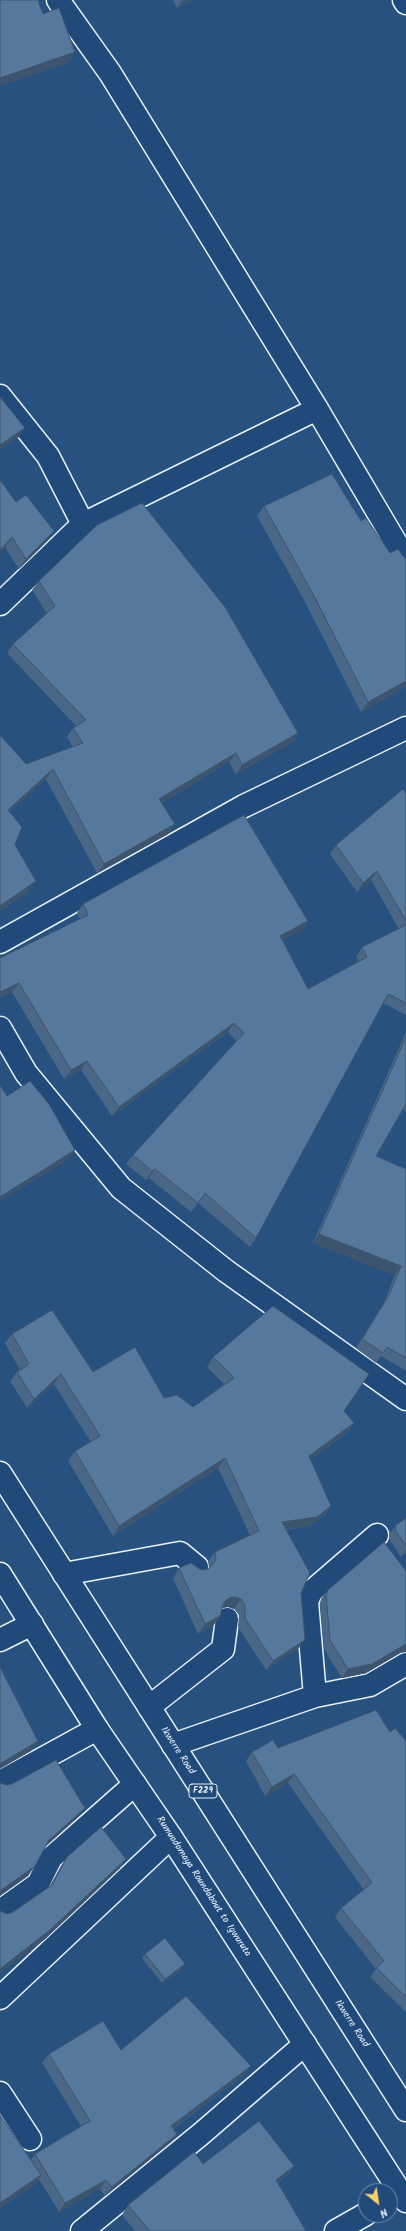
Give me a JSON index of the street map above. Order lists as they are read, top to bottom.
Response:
{
  "streets": {
    "street": ["Ikwerre Road", "F229", "Rumuodomaya Roundabout to Igwuruta"]
  },
  "north": "bottom right"
}
